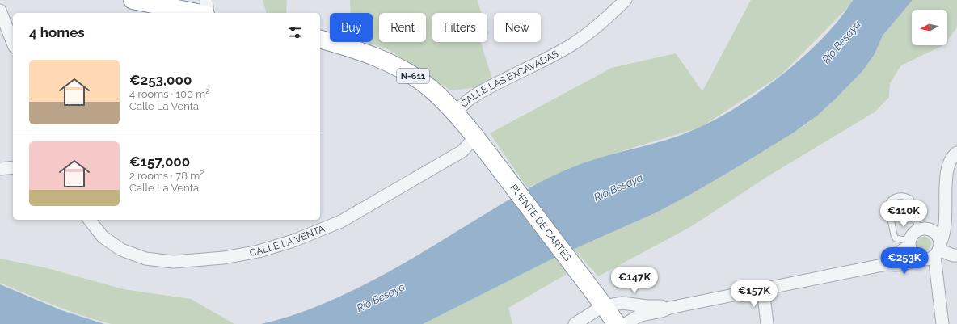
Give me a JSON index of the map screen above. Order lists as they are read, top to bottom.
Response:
{
  "streets": {
    "highway": ["N-611", "PUENTE DE CARTES"],
    "street": ["CALLE LAS EXCAVADAS", "CALLE LA VENTA"]
  },
  "crossings": [
    ["N-611", "CALLE LAS EXCAVADAS"],
    ["N-611", "PUENTE DE CARTES"],
    ["N-611", "CALLE LA VENTA"],
    ["PUENTE DE CARTES", "CALLE LA VENTA"]
  ],
  "water": ["Río Besaya"],
  "north": "left",
  "page": {
    "chip": [
      "Buy",
      "Rent",
      "Filters",
      "New"
    ],
    "heading": "4 homes",
    "list": [
      {
        "name": "€253,000",
        "note": "4 rooms · 100 m² · Calle La Venta"
      },
      {
        "name": "€157,000",
        "note": "2 rooms · 78 m² · Calle La Venta"
      }
    ],
    "price": [
      "€110K",
      "€253K",
      "€147K",
      "€157K"
    ]
  }
}
